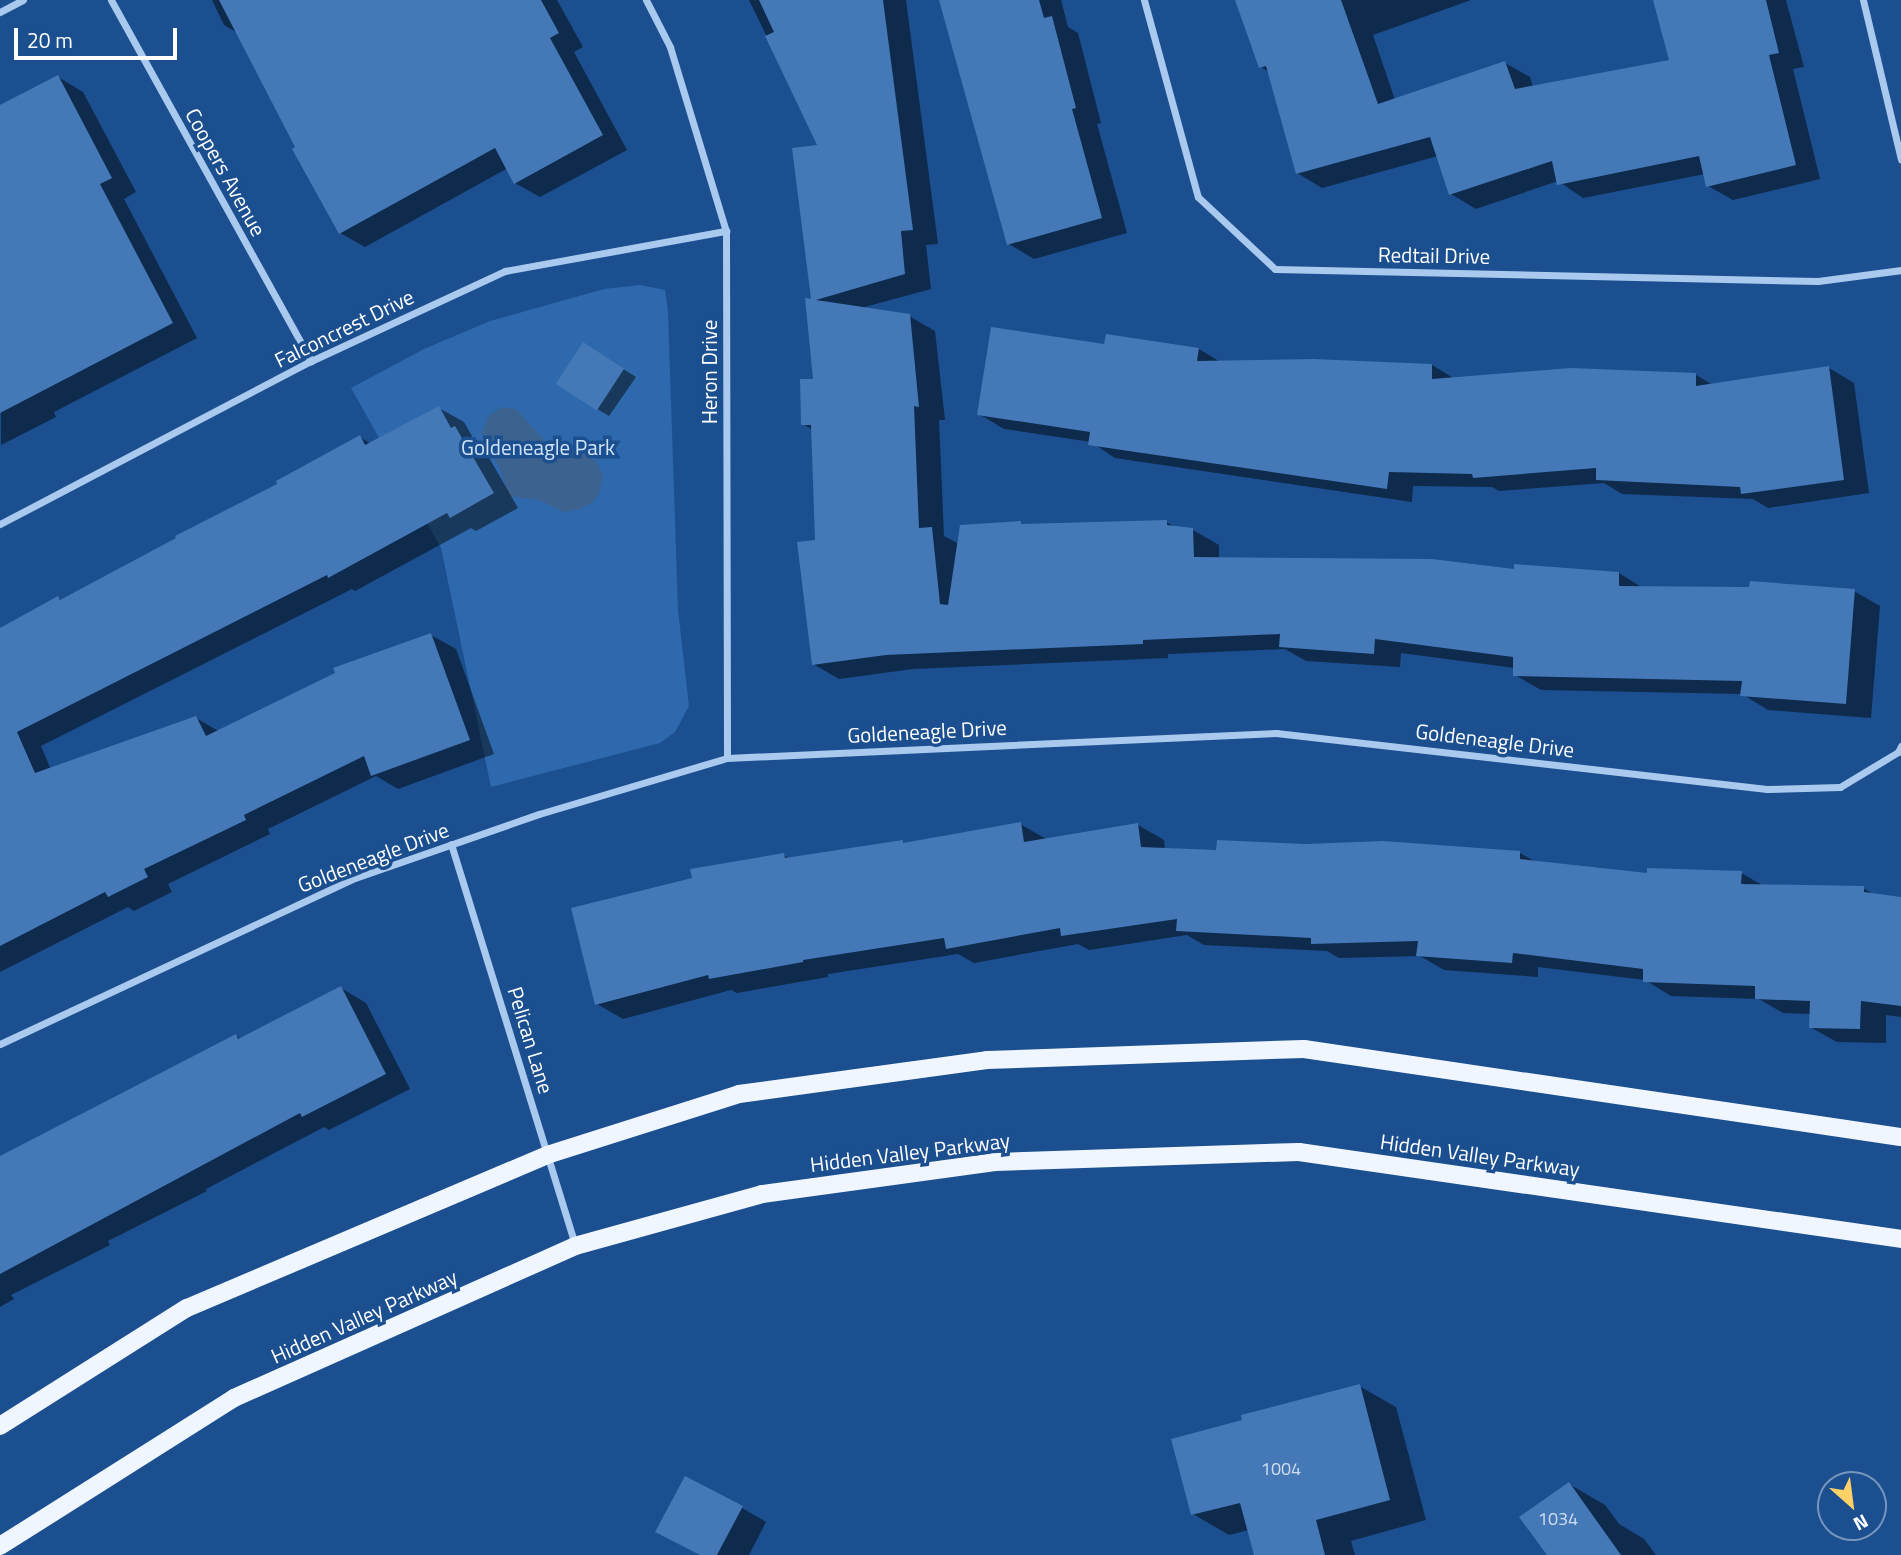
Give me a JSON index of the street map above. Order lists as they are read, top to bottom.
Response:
{
  "streets": {
    "main road": ["Hidden Valley Parkway"],
    "street": [
      "Coopers Avenue",
      "Redtail Drive",
      "Falconcrest Drive",
      "Heron Drive",
      "Goldeneagle Drive",
      "Pelican Lane"
    ]
  },
  "crossings": [
    ["Coopers Avenue", "Falconcrest Drive"],
    ["Falconcrest Drive", "Heron Drive"],
    ["Heron Drive", "Goldeneagle Drive"],
    ["Goldeneagle Drive", "Pelican Lane"],
    ["Pelican Lane", "Hidden Valley Parkway"]
  ],
  "parks": ["Goldeneagle Park"],
  "house_numbers": ["1004", "1034"],
  "scale_bar": "20 m",
  "north": "bottom right"
}
